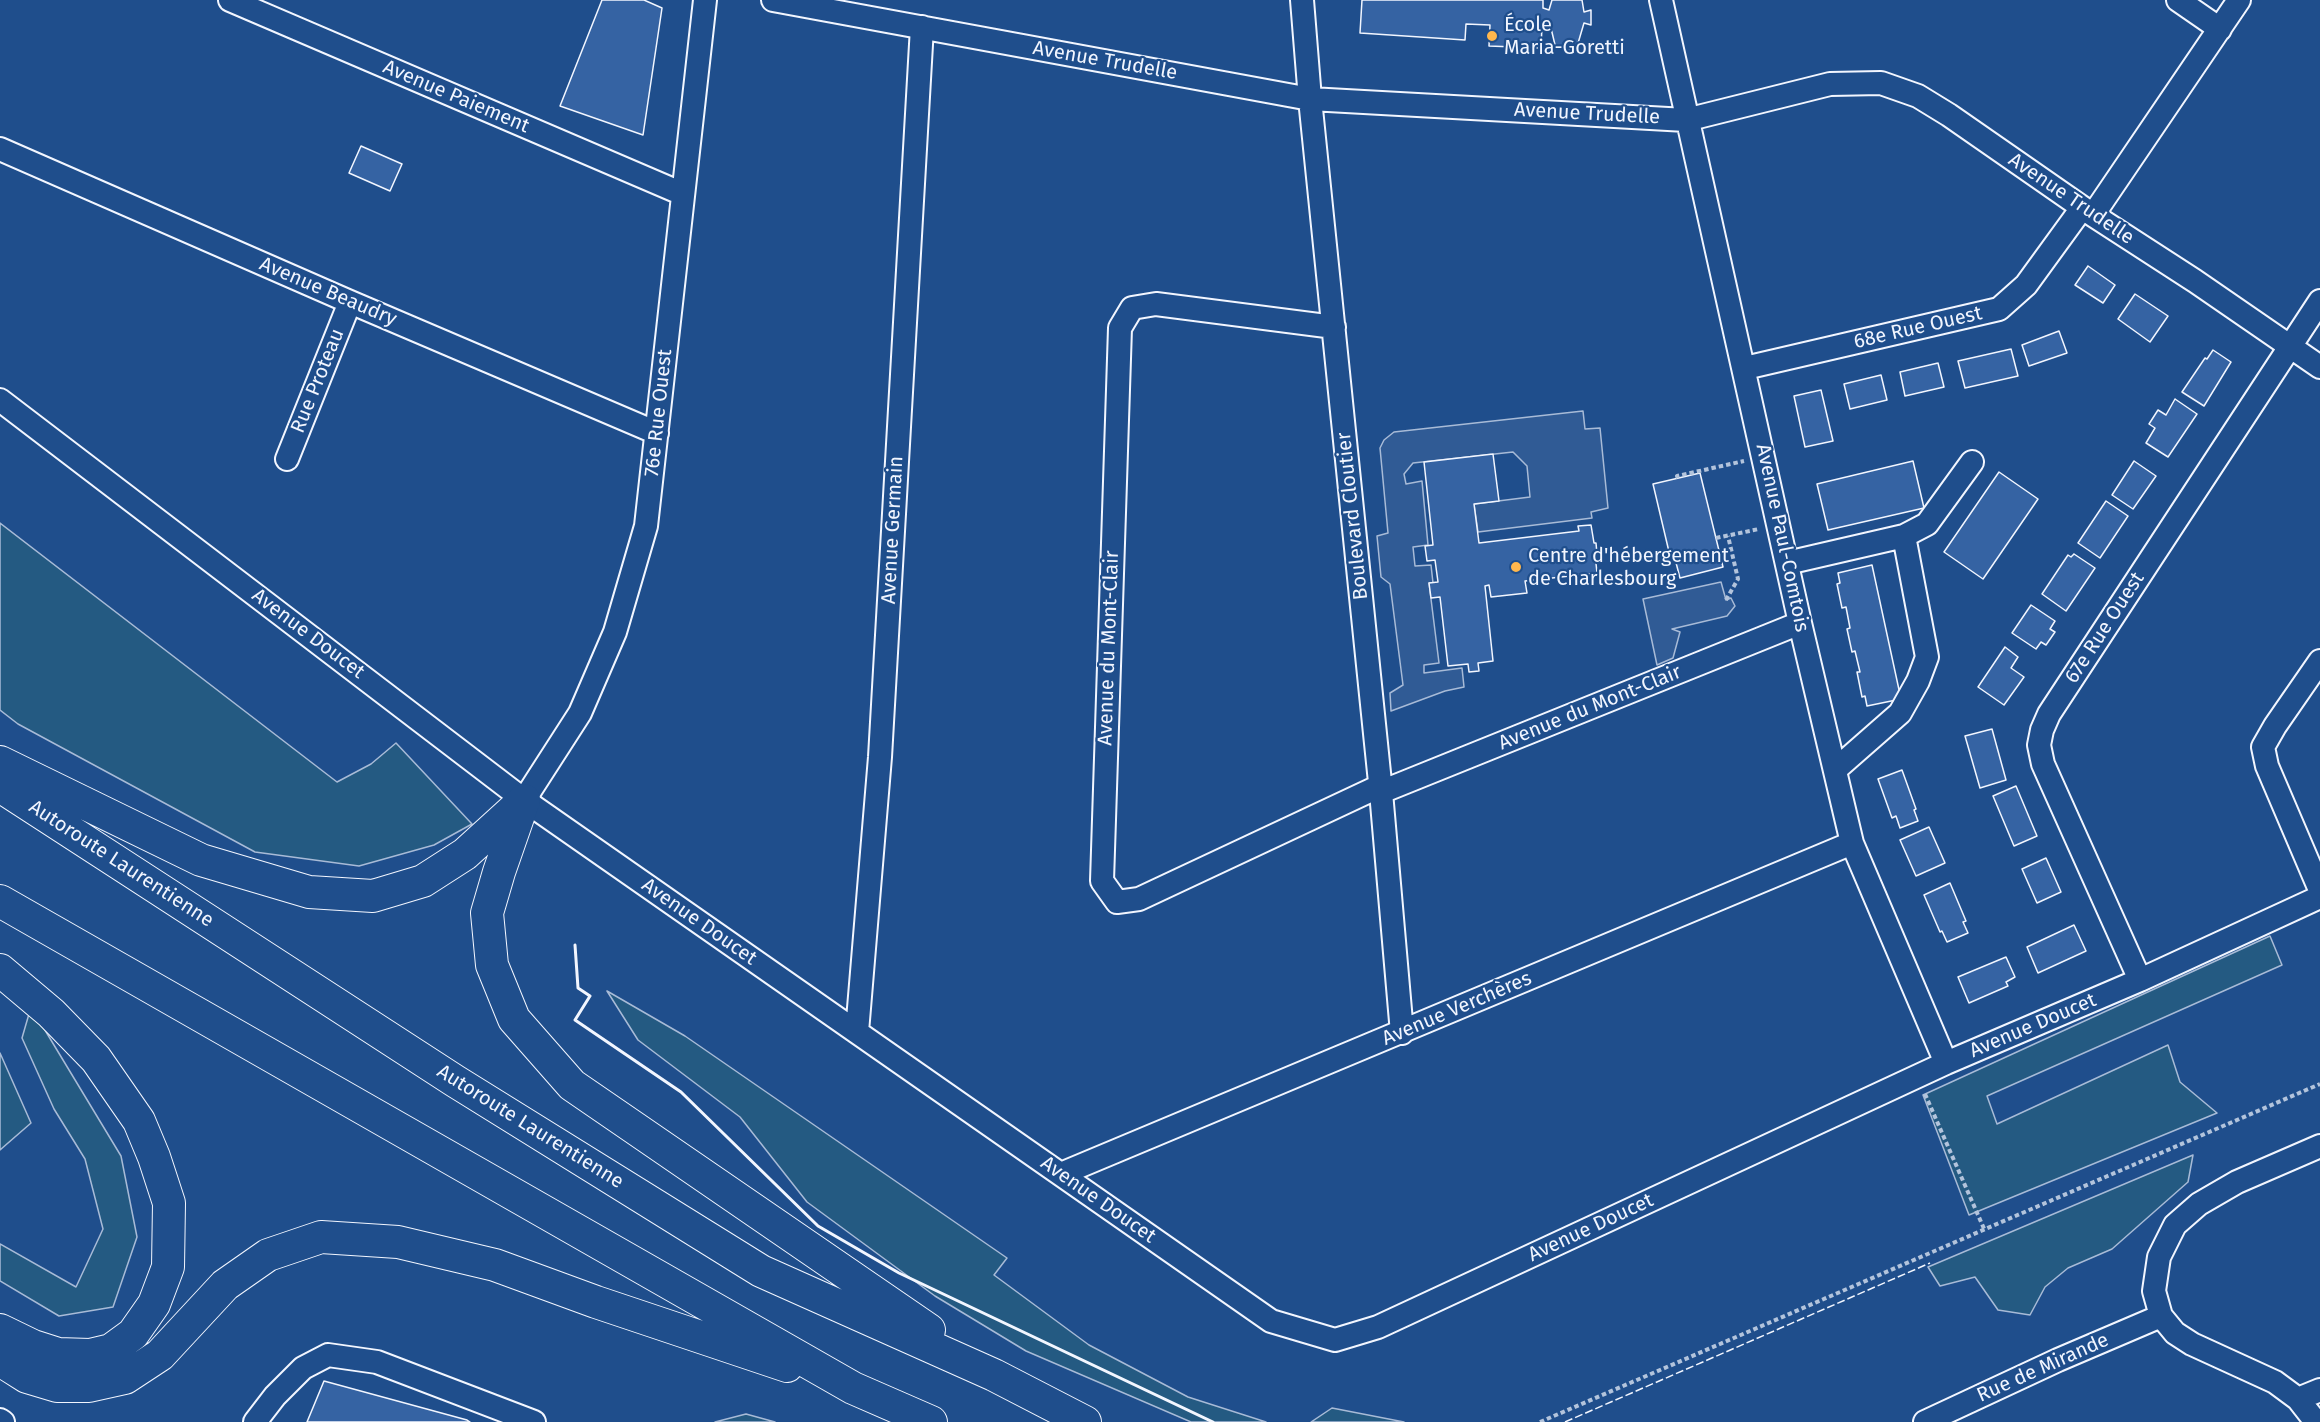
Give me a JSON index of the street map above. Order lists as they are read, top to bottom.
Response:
{
  "streets": {
    "highway": ["Autoroute Laurentienne"],
    "street": [
      "Avenue Trudelle",
      "Avenue Paiement",
      "Avenue Beaudry",
      "68e Rue Ouest",
      "Rue Proteau",
      "76e Rue Ouest",
      "Boulevard Cloutier",
      "Avenue Germain",
      "Avenue Paul-Comtois",
      "67e Rue Ouest",
      "Avenue Doucet",
      "Avenue du Mont-Clair",
      "Avenue Verchères",
      "Rue de Mirande"
    ]
  },
  "crossings": [
    ["Avenue Trudelle", "68e Rue Ouest"],
    ["Avenue Trudelle", "Boulevard Cloutier"],
    ["Avenue Trudelle", "Avenue Germain"],
    ["Avenue Trudelle", "Avenue Paul-Comtois"],
    ["Avenue Trudelle", "67e Rue Ouest"],
    ["Avenue Paiement", "76e Rue Ouest"],
    ["Avenue Beaudry", "Rue Proteau"],
    ["Avenue Beaudry", "76e Rue Ouest"],
    ["68e Rue Ouest", "Avenue Paul-Comtois"],
    ["76e Rue Ouest", "Avenue Doucet"],
    ["Boulevard Cloutier", "Avenue du Mont-Clair"],
    ["Boulevard Cloutier", "Avenue Verchères"],
    ["Avenue Germain", "Avenue Doucet"],
    ["Avenue Paul-Comtois", "Avenue Doucet"],
    ["Avenue Paul-Comtois", "Avenue du Mont-Clair"],
    ["Avenue Paul-Comtois", "Avenue Verchères"],
    ["67e Rue Ouest", "Avenue Doucet"],
    ["Avenue Doucet", "Avenue Verchères"]
  ],
  "places": ["École Maria-Goretti", "Centre d'hébergement de Charlesbourg"]
}
